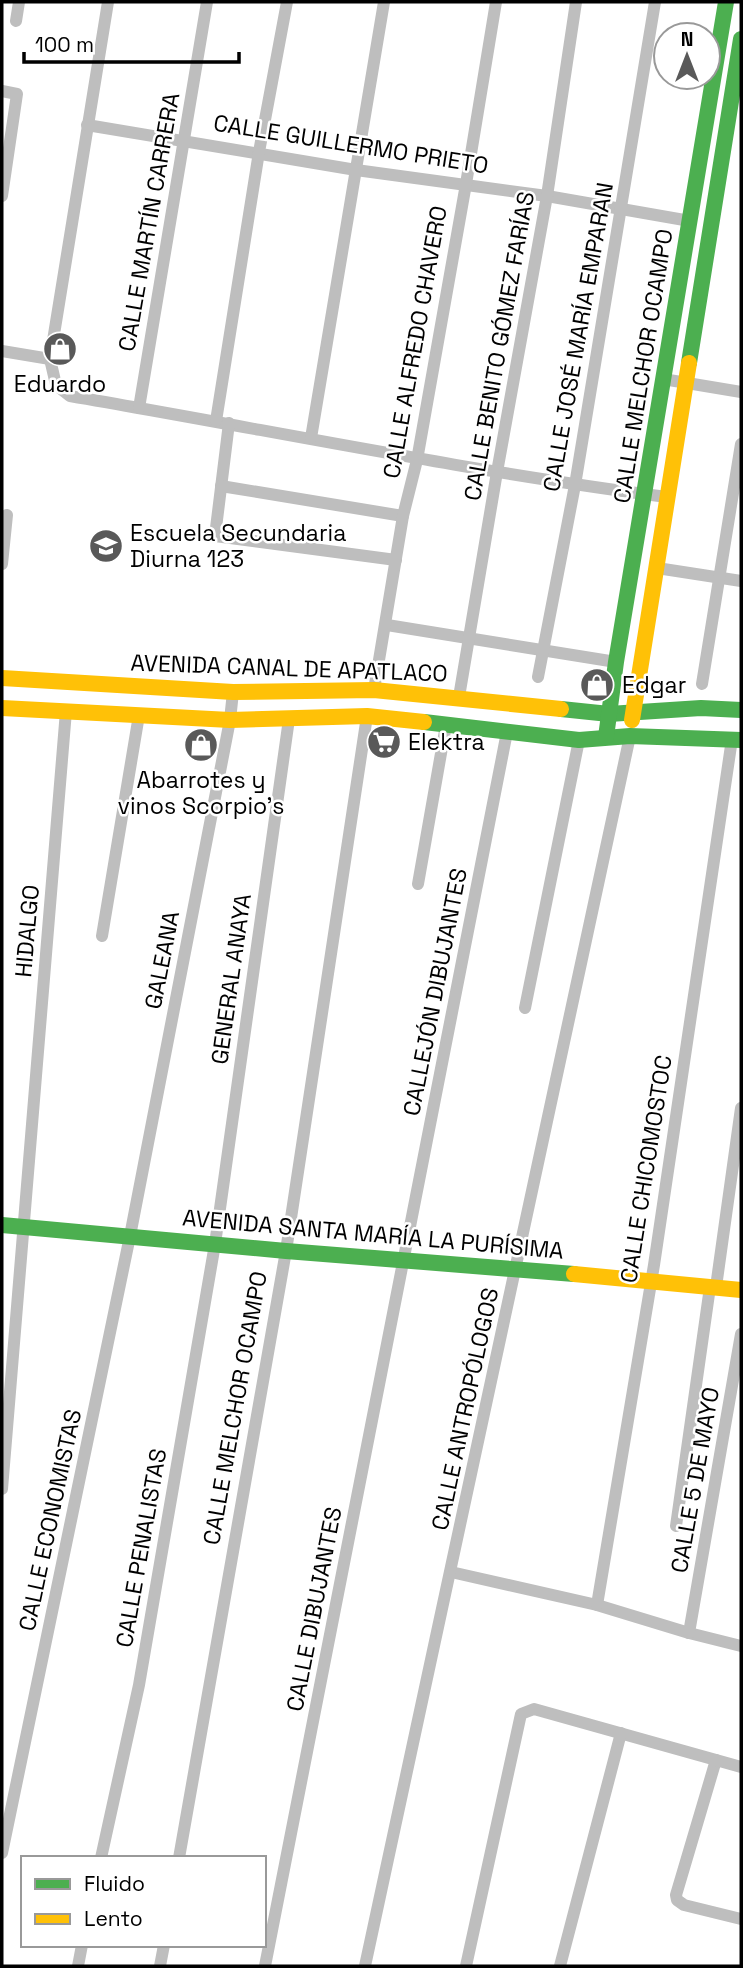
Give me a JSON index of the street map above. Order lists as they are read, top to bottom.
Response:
{
  "streets": {
    "street": [
      "CALLE GUILLERMO PRIETO",
      "CALLE MARTÍN CARRERA",
      "CALLE JOSÉ MARÍA EMPARAN",
      "CALLE ALFREDO CHAVERO",
      "CALLE BENITO GÓMEZ FARÍAS",
      "CALLE MELCHOR OCAMPO",
      "AVENIDA CANAL DE APATLACO",
      "HIDALGO",
      "GALEANA",
      "GENERAL ANAYA",
      "CALLEJÓN DIBUJANTES",
      "CALLE CHICOMOSTOC",
      "AVENIDA SANTA MARÍA LA PURÍSIMA",
      "CALLE ANTROPÓLOGOS",
      "CALLE 5 DE MAYO",
      "CALLE ECONOMISTAS",
      "CALLE PENALISTAS",
      "CALLE DIBUJANTES"
    ]
  },
  "crossings": [
    ["CALLE GUILLERMO PRIETO", "CALLE MARTÍN CARRERA"],
    ["CALLE GUILLERMO PRIETO", "CALLE JOSÉ MARÍA EMPARAN"],
    ["CALLE GUILLERMO PRIETO", "CALLE ALFREDO CHAVERO"],
    ["CALLE GUILLERMO PRIETO", "CALLE BENITO GÓMEZ FARÍAS"],
    ["CALLE GUILLERMO PRIETO", "CALLE MELCHOR OCAMPO"],
    ["CALLE ALFREDO CHAVERO", "AVENIDA CANAL DE APATLACO"],
    ["CALLE BENITO GÓMEZ FARÍAS", "AVENIDA CANAL DE APATLACO"],
    ["CALLE MELCHOR OCAMPO", "AVENIDA CANAL DE APATLACO"],
    ["CALLE MELCHOR OCAMPO", "AVENIDA SANTA MARÍA LA PURÍSIMA"],
    ["CALLE MELCHOR OCAMPO", "CALLE ANTROPÓLOGOS"],
    ["AVENIDA CANAL DE APATLACO", "HIDALGO"],
    ["AVENIDA CANAL DE APATLACO", "GALEANA"],
    ["AVENIDA CANAL DE APATLACO", "GENERAL ANAYA"],
    ["AVENIDA CANAL DE APATLACO", "CALLEJÓN DIBUJANTES"],
    ["AVENIDA CANAL DE APATLACO", "CALLE CHICOMOSTOC"],
    ["AVENIDA CANAL DE APATLACO", "CALLE ANTROPÓLOGOS"],
    ["HIDALGO", "AVENIDA SANTA MARÍA LA PURÍSIMA"],
    ["GALEANA", "AVENIDA SANTA MARÍA LA PURÍSIMA"],
    ["GALEANA", "CALLE ECONOMISTAS"],
    ["GENERAL ANAYA", "AVENIDA SANTA MARÍA LA PURÍSIMA"],
    ["GENERAL ANAYA", "CALLE PENALISTAS"],
    ["CALLEJÓN DIBUJANTES", "AVENIDA SANTA MARÍA LA PURÍSIMA"],
    ["CALLEJÓN DIBUJANTES", "CALLE DIBUJANTES"],
    ["CALLE CHICOMOSTOC", "AVENIDA SANTA MARÍA LA PURÍSIMA"],
    ["AVENIDA SANTA MARÍA LA PURÍSIMA", "CALLE ANTROPÓLOGOS"],
    ["AVENIDA SANTA MARÍA LA PURÍSIMA", "CALLE ECONOMISTAS"],
    ["AVENIDA SANTA MARÍA LA PURÍSIMA", "CALLE PENALISTAS"],
    ["AVENIDA SANTA MARÍA LA PURÍSIMA", "CALLE DIBUJANTES"]
  ],
  "places": {
    "shop": ["Eduardo", "Edgar", "Abarrotes y vinos Scorpio's"],
    "school or university": ["Escuela Secundaria Diurna 123"],
    "supermarket": ["Elektra"]
  },
  "legend": ["Fluido", "Lento"],
  "scale_bar": "100 m",
  "north": "top"
}
